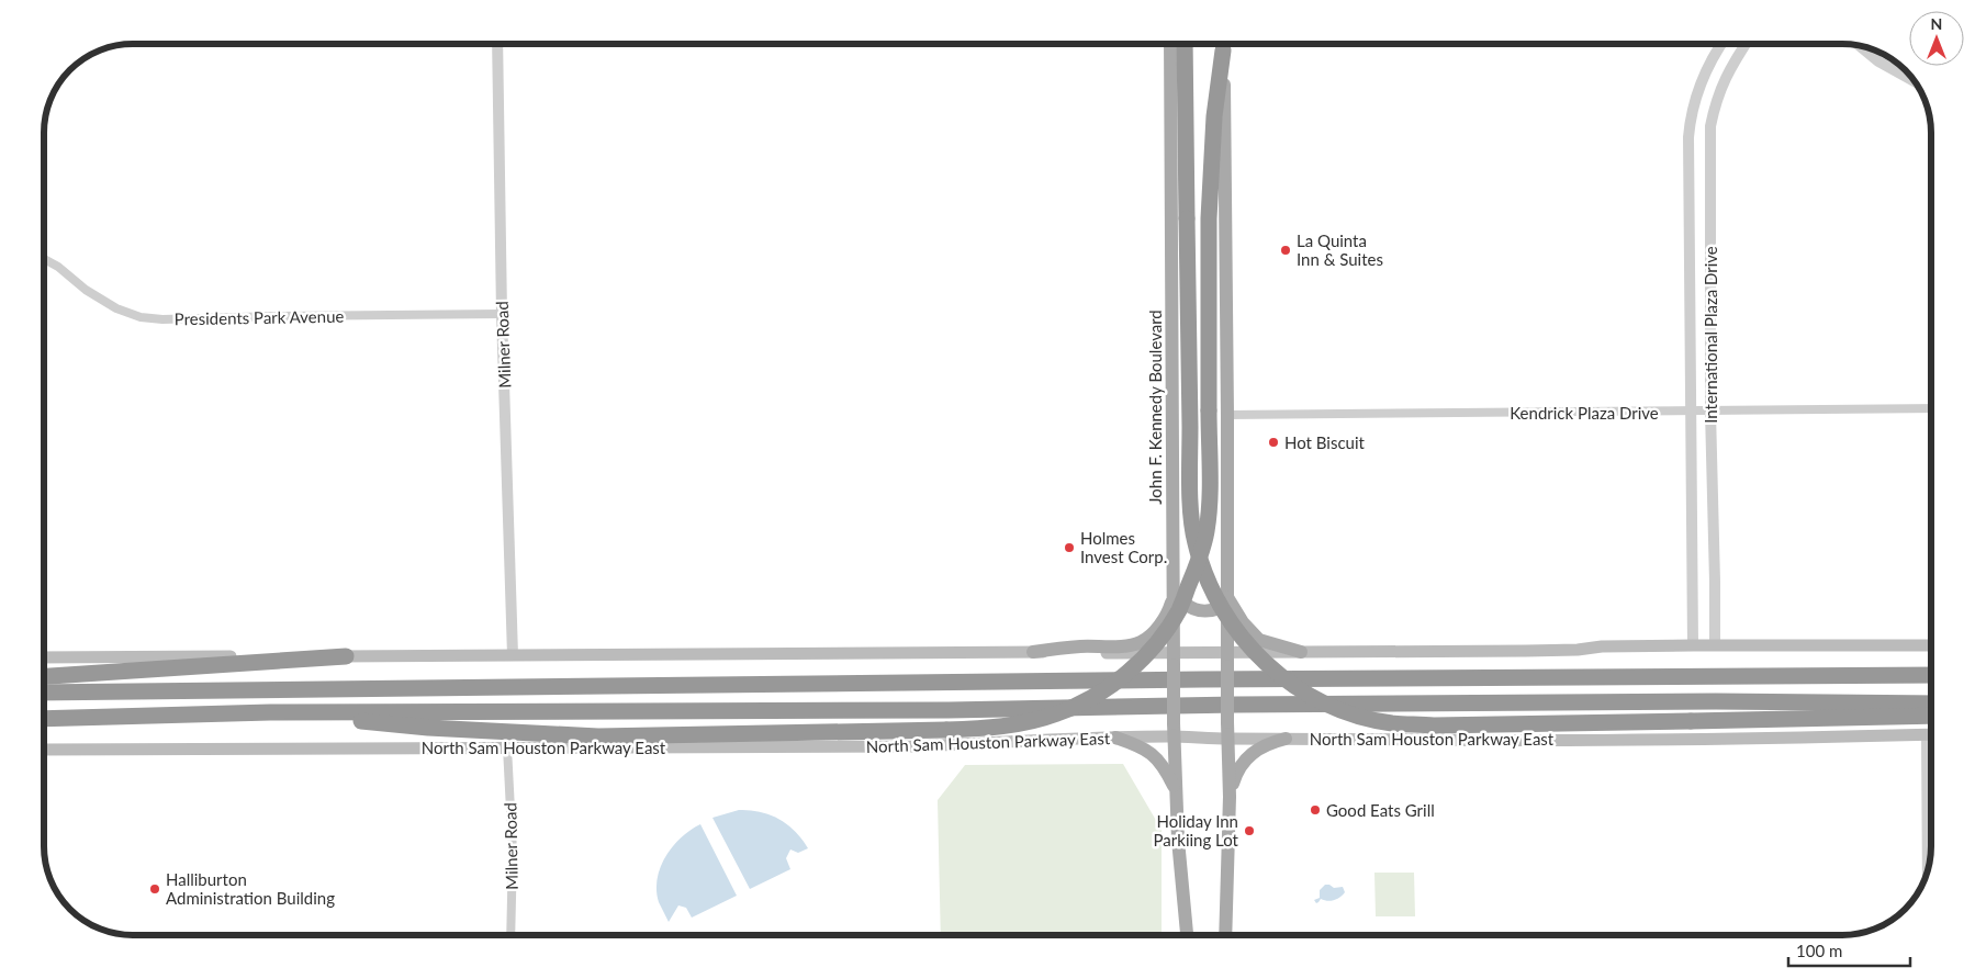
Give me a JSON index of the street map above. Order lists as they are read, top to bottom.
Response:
{
  "streets": {
    "highway": ["North Sam Houston Parkway East"],
    "main road": ["John F. Kennedy Boulevard"],
    "street": [
      "Presidents Park Avenue",
      "International Plaza Drive",
      "Milner Road",
      "Kendrick Plaza Drive"
    ]
  },
  "crossings": [
    ["Presidents Park Avenue", "Milner Road"],
    ["International Plaza Drive", "Kendrick Plaza Drive"],
    ["Milner Road", "North Sam Houston Parkway East"],
    ["John F. Kennedy Boulevard", "North Sam Houston Parkway East"]
  ],
  "places": [
    "La Quinta Inn & Suites",
    "Hot Biscuit",
    "Holmes Invest Corp.",
    "Good Eats Grill",
    "Holiday Inn Parkiing Lot",
    "Halliburton Administration Building"
  ],
  "scale_bar": "100 m",
  "north": "top"
}
